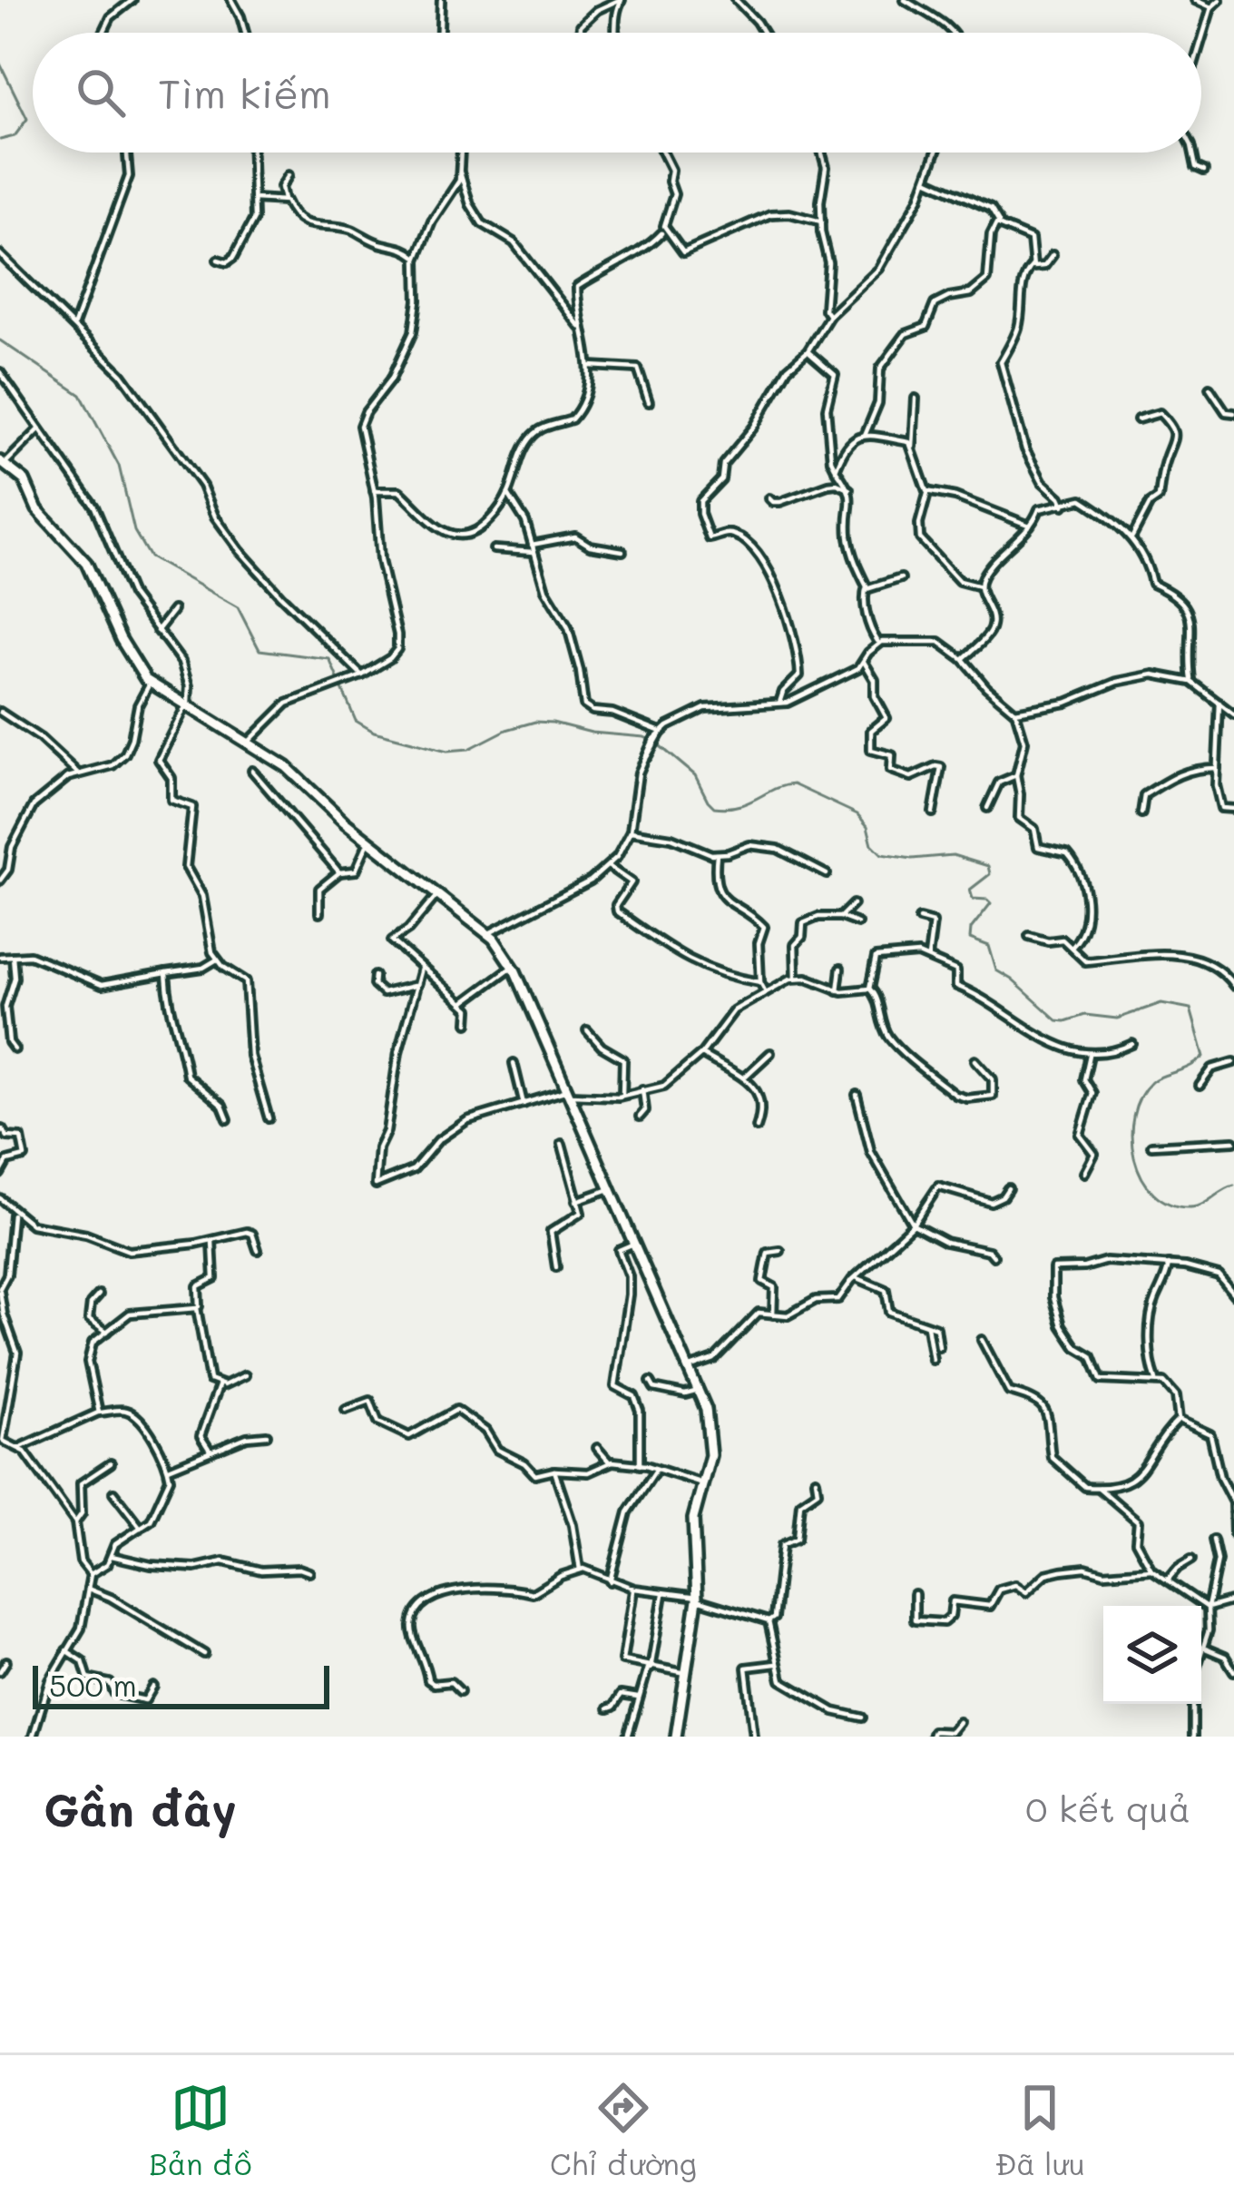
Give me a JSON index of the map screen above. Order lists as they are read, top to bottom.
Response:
{
  "scale_bar": "500 m",
  "page": {
    "search": "Tìm kiếm",
    "scale": "500 m",
    "heading": ["Gần đây", "0 kết quả"],
    "nav": ["Bản đồ", "Chỉ đường", "Đã lưu"]
  }
}
